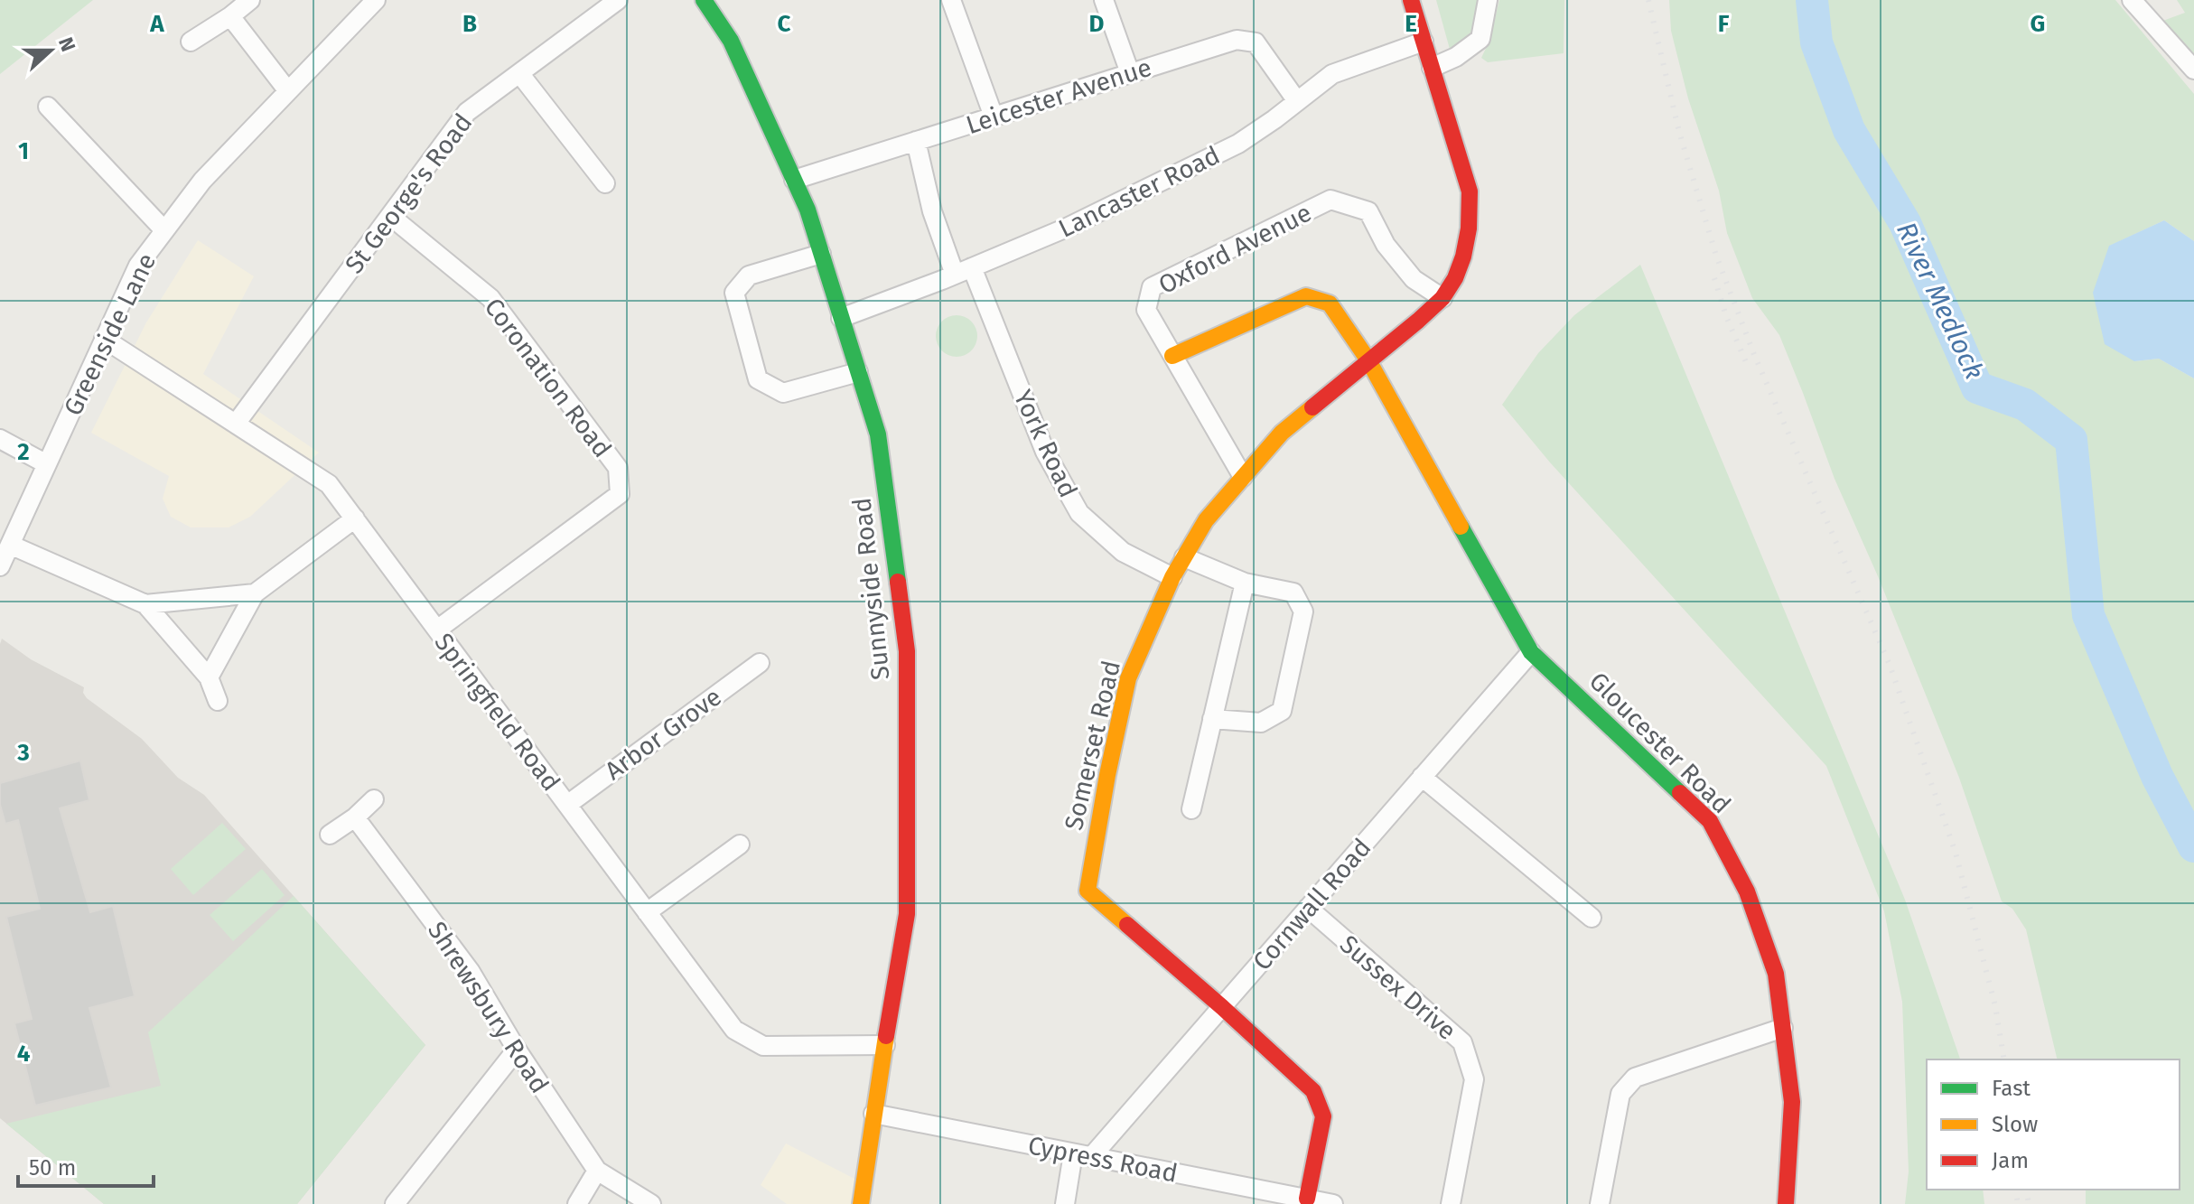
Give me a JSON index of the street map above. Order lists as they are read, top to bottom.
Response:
{
  "streets": {
    "street": [
      "Leicester Avenue",
      "Lancaster Road",
      "St George's Road",
      "Oxford Avenue",
      "Greenside Lane",
      "Coronation Road",
      "York Road",
      "Sunnyside Road",
      "Springfield Road",
      "Arbor Grove",
      "Gloucester Road",
      "Somerset Road",
      "Cornwall Road",
      "Sussex Drive",
      "Shrewsbury Road",
      "Cypress Road"
    ]
  },
  "crossings": [
    ["Leicester Avenue", "Lancaster Road"],
    ["Leicester Avenue", "Sunnyside Road"],
    ["Lancaster Road", "York Road"],
    ["Lancaster Road", "Sunnyside Road"],
    ["Lancaster Road", "Somerset Road"],
    ["St George's Road", "Coronation Road"],
    ["St George's Road", "Springfield Road"],
    ["Oxford Avenue", "Gloucester Road"],
    ["Oxford Avenue", "Somerset Road"],
    ["Greenside Lane", "Springfield Road"],
    ["Coronation Road", "Springfield Road"],
    ["York Road", "Somerset Road"],
    ["Sunnyside Road", "Springfield Road"],
    ["Sunnyside Road", "Cypress Road"],
    ["Springfield Road", "Arbor Grove"],
    ["Gloucester Road", "Somerset Road"],
    ["Gloucester Road", "Cornwall Road"],
    ["Somerset Road", "Cornwall Road"],
    ["Somerset Road", "Cypress Road"],
    ["Cornwall Road", "Sussex Drive"],
    ["Cornwall Road", "Cypress Road"]
  ],
  "water": ["River Medlock"],
  "legend": ["Fast", "Slow", "Jam"],
  "scale_bar": "50 m",
  "north": "right",
  "grid": {
    "columns": [
      "A",
      "B",
      "C",
      "D",
      "E",
      "F",
      "G"
    ],
    "rows": [
      "1",
      "2",
      "3",
      "4"
    ]
  }
}
